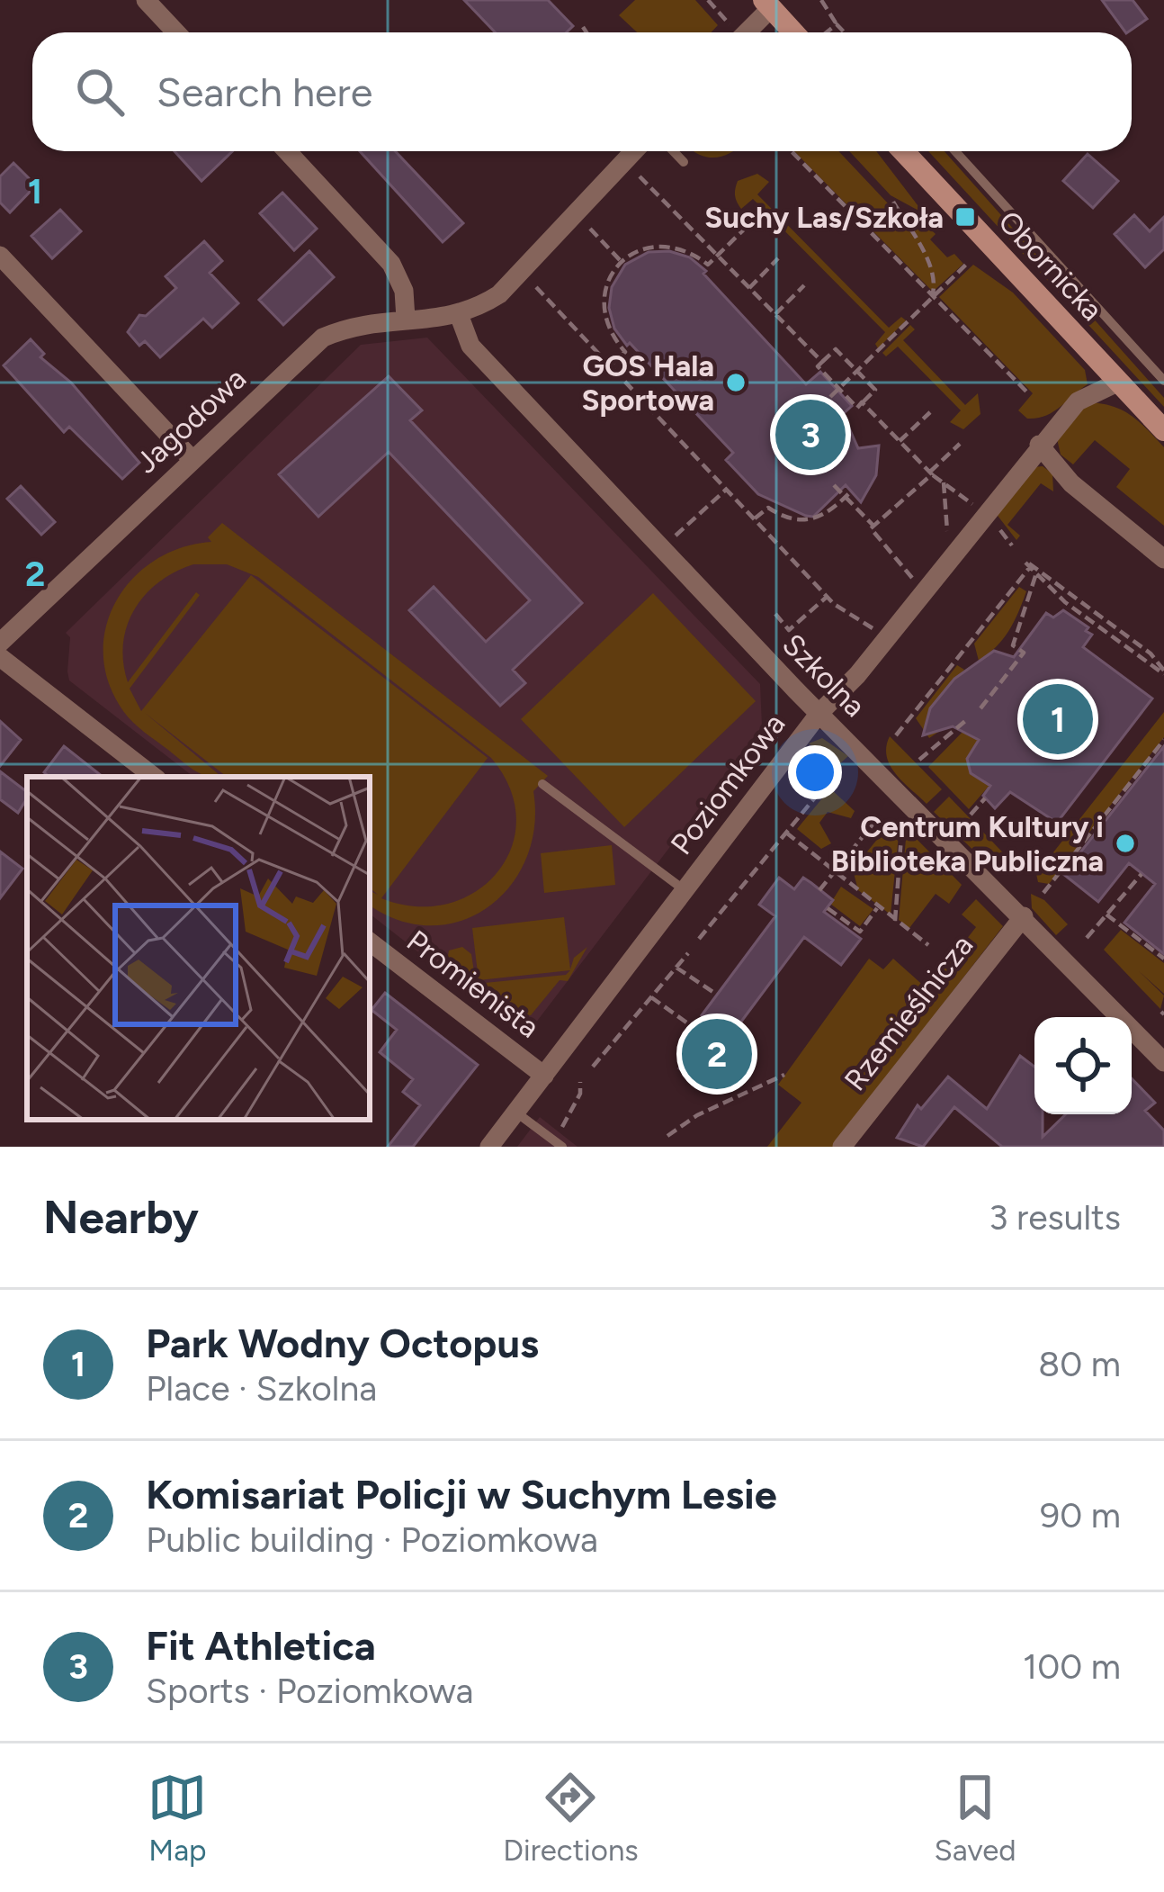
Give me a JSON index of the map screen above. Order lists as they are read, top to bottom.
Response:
{
  "streets": {
    "main road": ["Obornicka"],
    "street": [
      "Jagodowa",
      "Szkolna",
      "Poziomkowa",
      "Promienista",
      "Rzemieślnicza"
    ]
  },
  "crossings": [
    ["Obornicka", "Poziomkowa"],
    ["Jagodowa", "Szkolna"],
    ["Szkolna", "Poziomkowa"],
    ["Szkolna", "Rzemieślnicza"],
    ["Poziomkowa", "Promienista"]
  ],
  "places": {
    "transit": ["Suchy Las/Szkoła"],
    "other": ["GOS Hala Sportowa", "Centrum Kultury i Biblioteka Publiczna"]
  },
  "page": {
    "search": "Search here",
    "pins": ["3", "1", "2"],
    "heading": ["Nearby", "3 results"],
    "list": [
      {
        "mark": "1",
        "name": "Park Wodny Octopus",
        "note": "Place · Szkolna",
        "value": "80 m"
      },
      {
        "mark": "2",
        "name": "Komisariat Policji w Suchym Lesie",
        "note": "Public building · Poziomkowa",
        "value": "90 m"
      },
      {
        "mark": "3",
        "name": "Fit Athletica",
        "note": "Sports · Poziomkowa",
        "value": "100 m"
      }
    ],
    "nav": ["Map", "Directions", "Saved"]
  },
  "grid": {
    "rows": ["1", "2"]
  }
}
